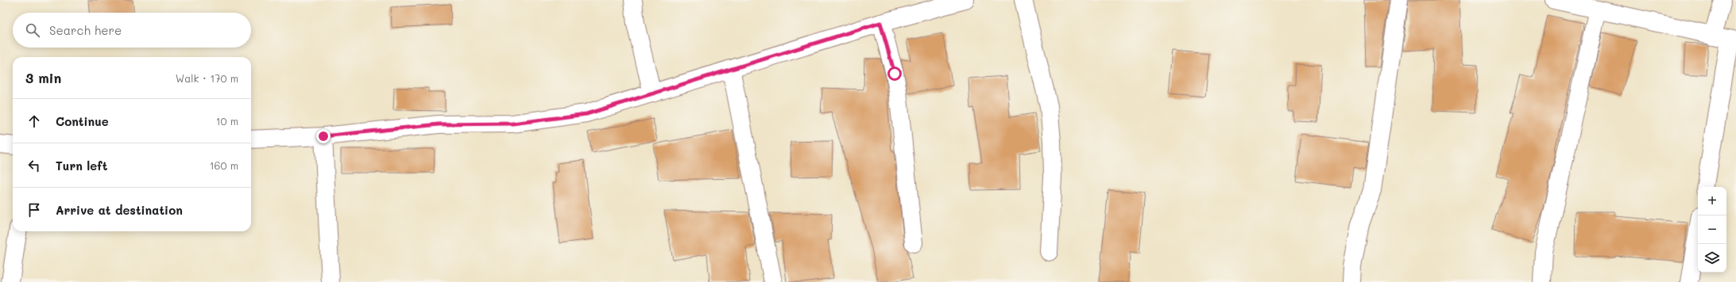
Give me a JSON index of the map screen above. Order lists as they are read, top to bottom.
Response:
{
  "page": {
    "search": "Search here",
    "heading": ["3 min", "Walk · 170 m"],
    "list": [
      ["Continue", "10 m"],
      ["Turn left", "160 m"],
      "Arrive at destination"
    ],
    "map_buttons": ["+", "−"]
  }
}
